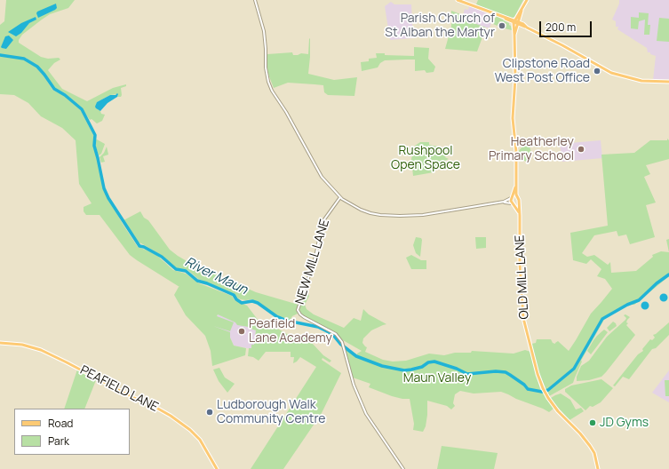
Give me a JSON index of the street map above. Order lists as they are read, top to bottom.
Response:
{
  "streets": {
    "main road": ["OLD MILL LANE", "PEAFIELD LANE"],
    "street": ["NEW MILL LANE"]
  },
  "water": ["River Maun"],
  "parks": ["Rushpool Open Space", "Maun Valley"],
  "places": [
    "Parish Church of St Alban the Martyr",
    "Clipstone Road West Post Office",
    "Heatherley Primary School",
    "Peafield Lane Academy",
    "Ludborough Walk Community Centre",
    "JD Gyms"
  ],
  "legend": ["Road", "Park"],
  "scale_bar": "200 m"
}
